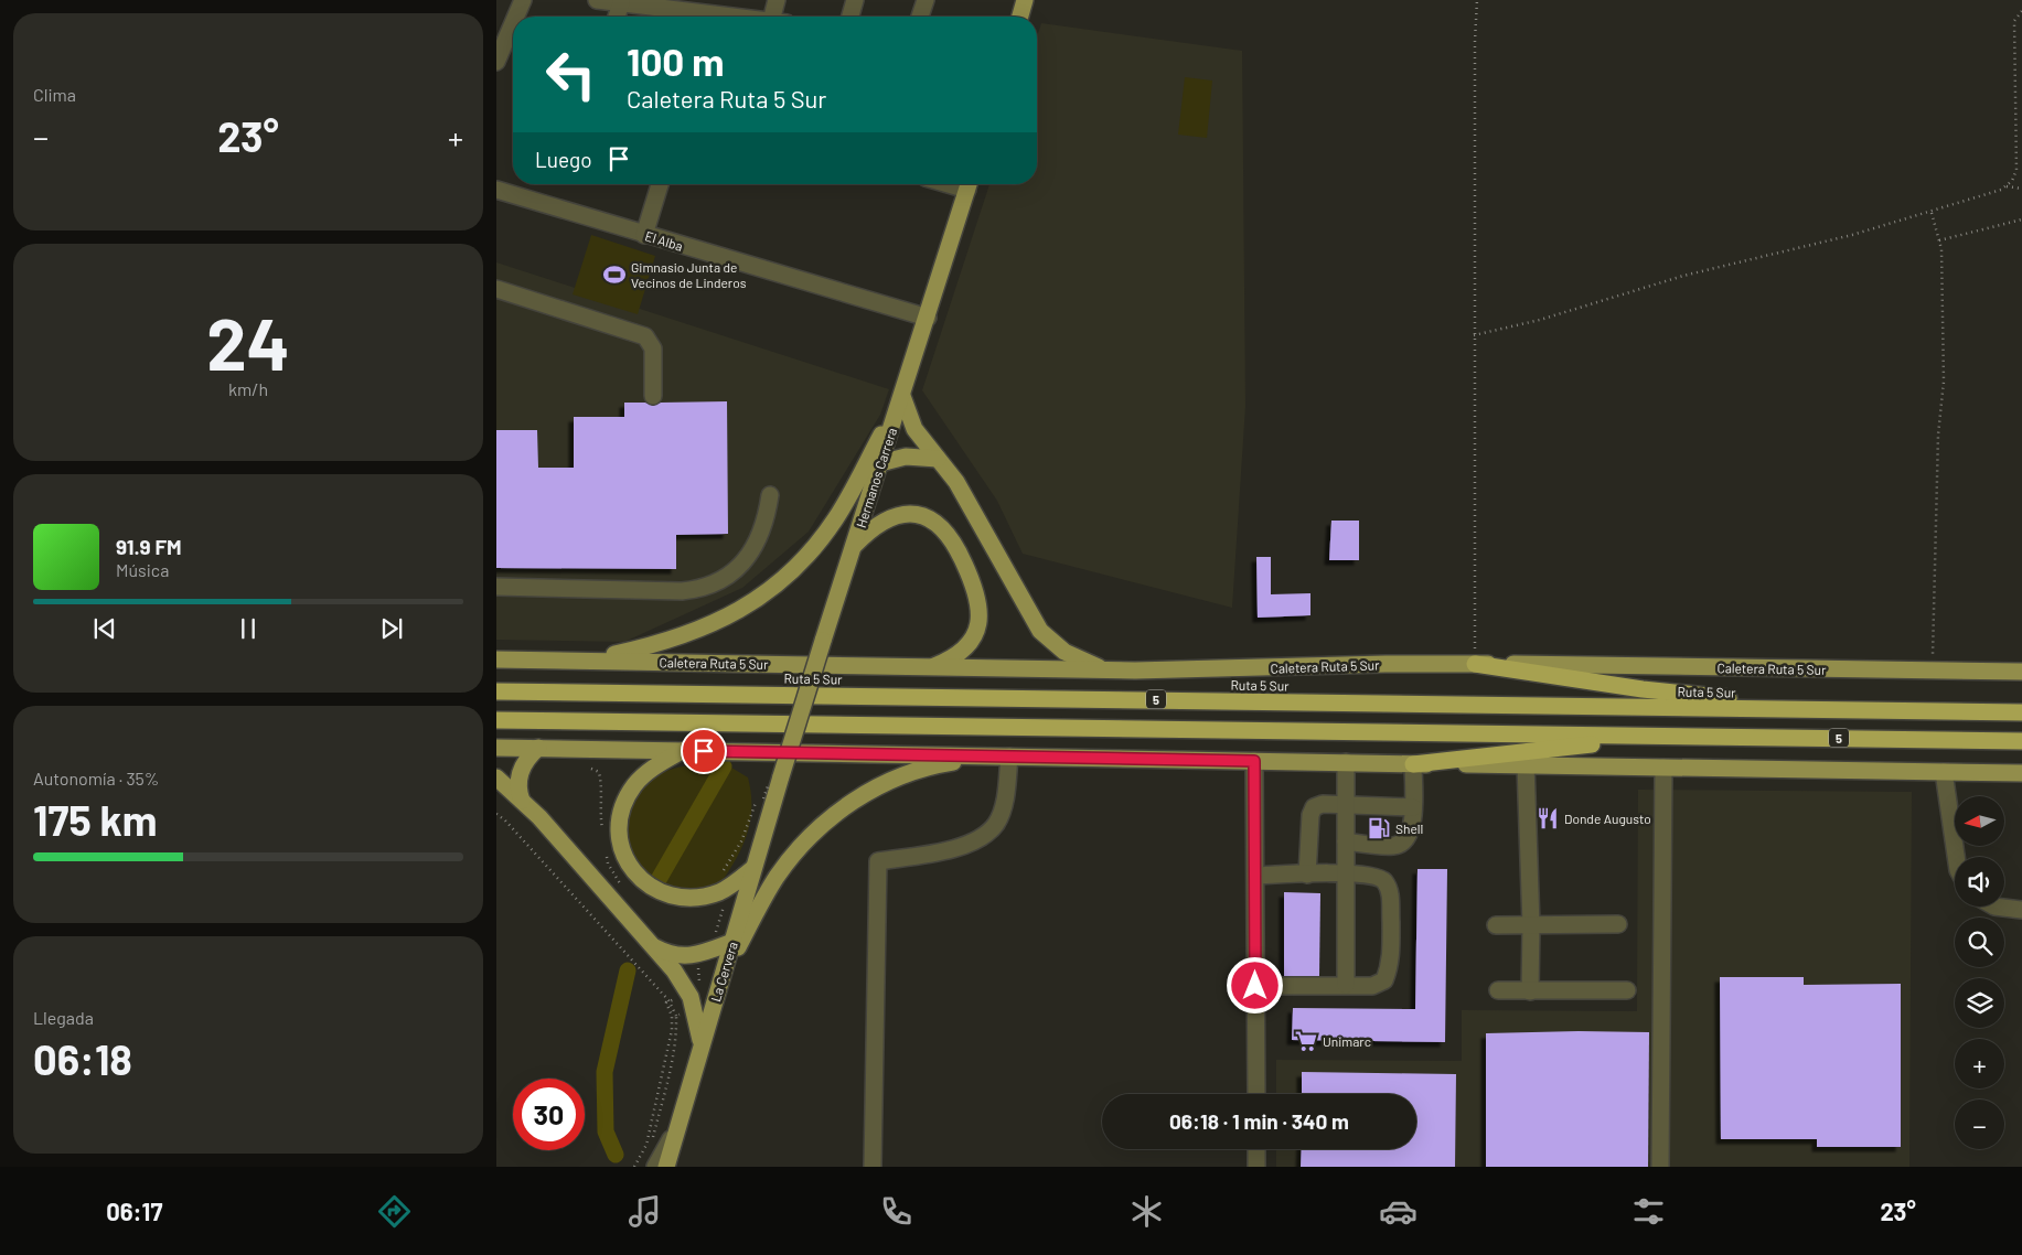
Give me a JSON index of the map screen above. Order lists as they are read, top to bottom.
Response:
{
  "streets": {
    "highway": ["Ruta 5 Sur", "5"],
    "main road": ["Hermanos Carrera", "Caletera Ruta 5 Sur", "La Cervera"],
    "street": ["El Alba"]
  },
  "crossings": [
    ["El Alba", "Hermanos Carrera"],
    ["Hermanos Carrera", "La Cervera"]
  ],
  "places": {
    "sports": ["Gimnasio Junta de Vecinos de Linderos"],
    "restaurant": ["Donde Augusto"],
    "fuel station": ["Shell"],
    "supermarket": ["Unimarc"]
  },
  "north": "left",
  "page": {
    "tile": [
      "Clima",
      ["24", "km/h"],
      ["Autonomía · 35%", "175 km"],
      ["Llegada", "06:18"]
    ],
    "turn": ["100 m", "Caletera Ruta 5 Sur"],
    "heat": ["−", "23°", "+"],
    "then": "Luego",
    "song": ["91.9 FM", "Música"],
    "map_buttons": ["+", "−"],
    "limit": "30",
    "trip": "06:18 · 1 min · 340 m",
    "tabs": ["06:17", "23°"]
  }
}
